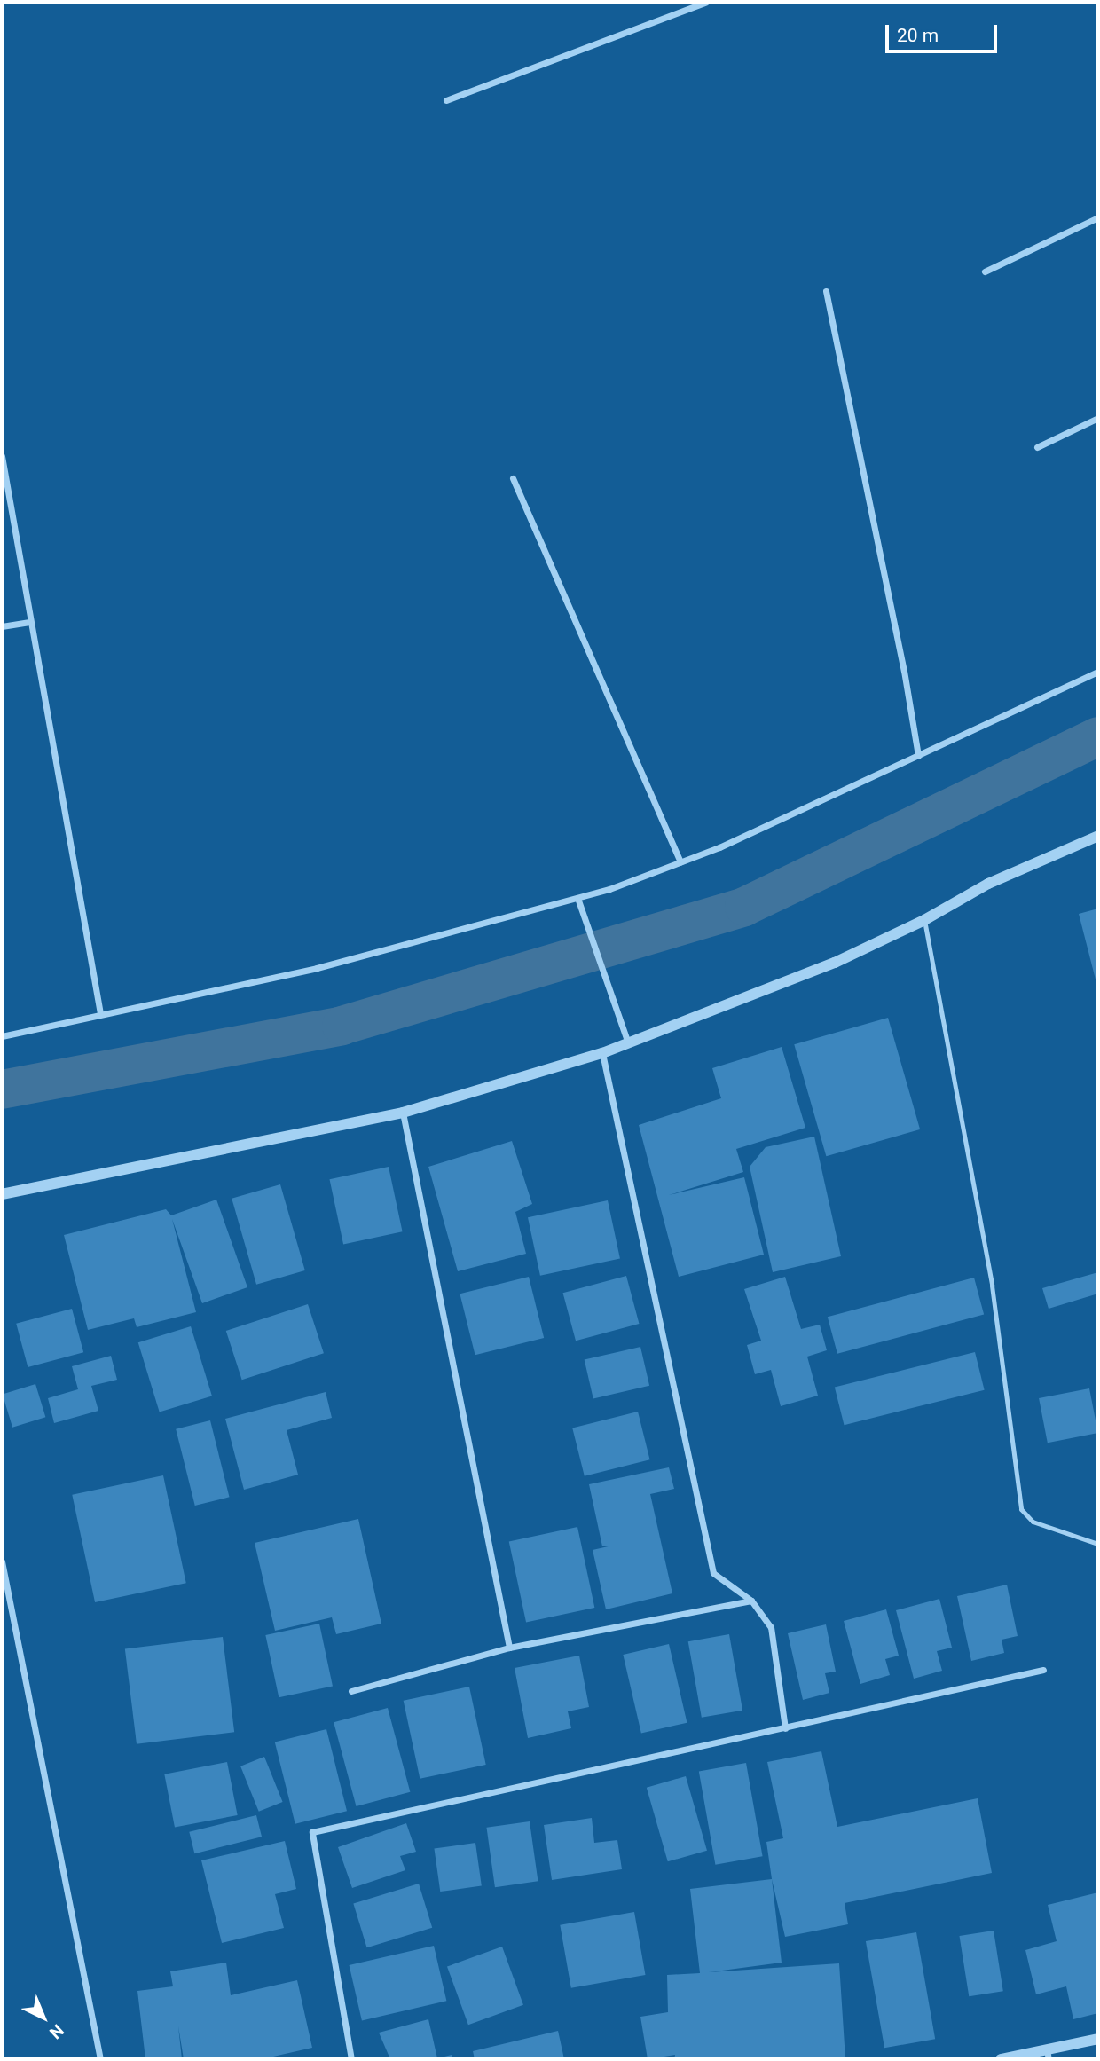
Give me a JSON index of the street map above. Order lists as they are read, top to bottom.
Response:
{
  "scale_bar": "20 m",
  "north": "bottom right"
}
